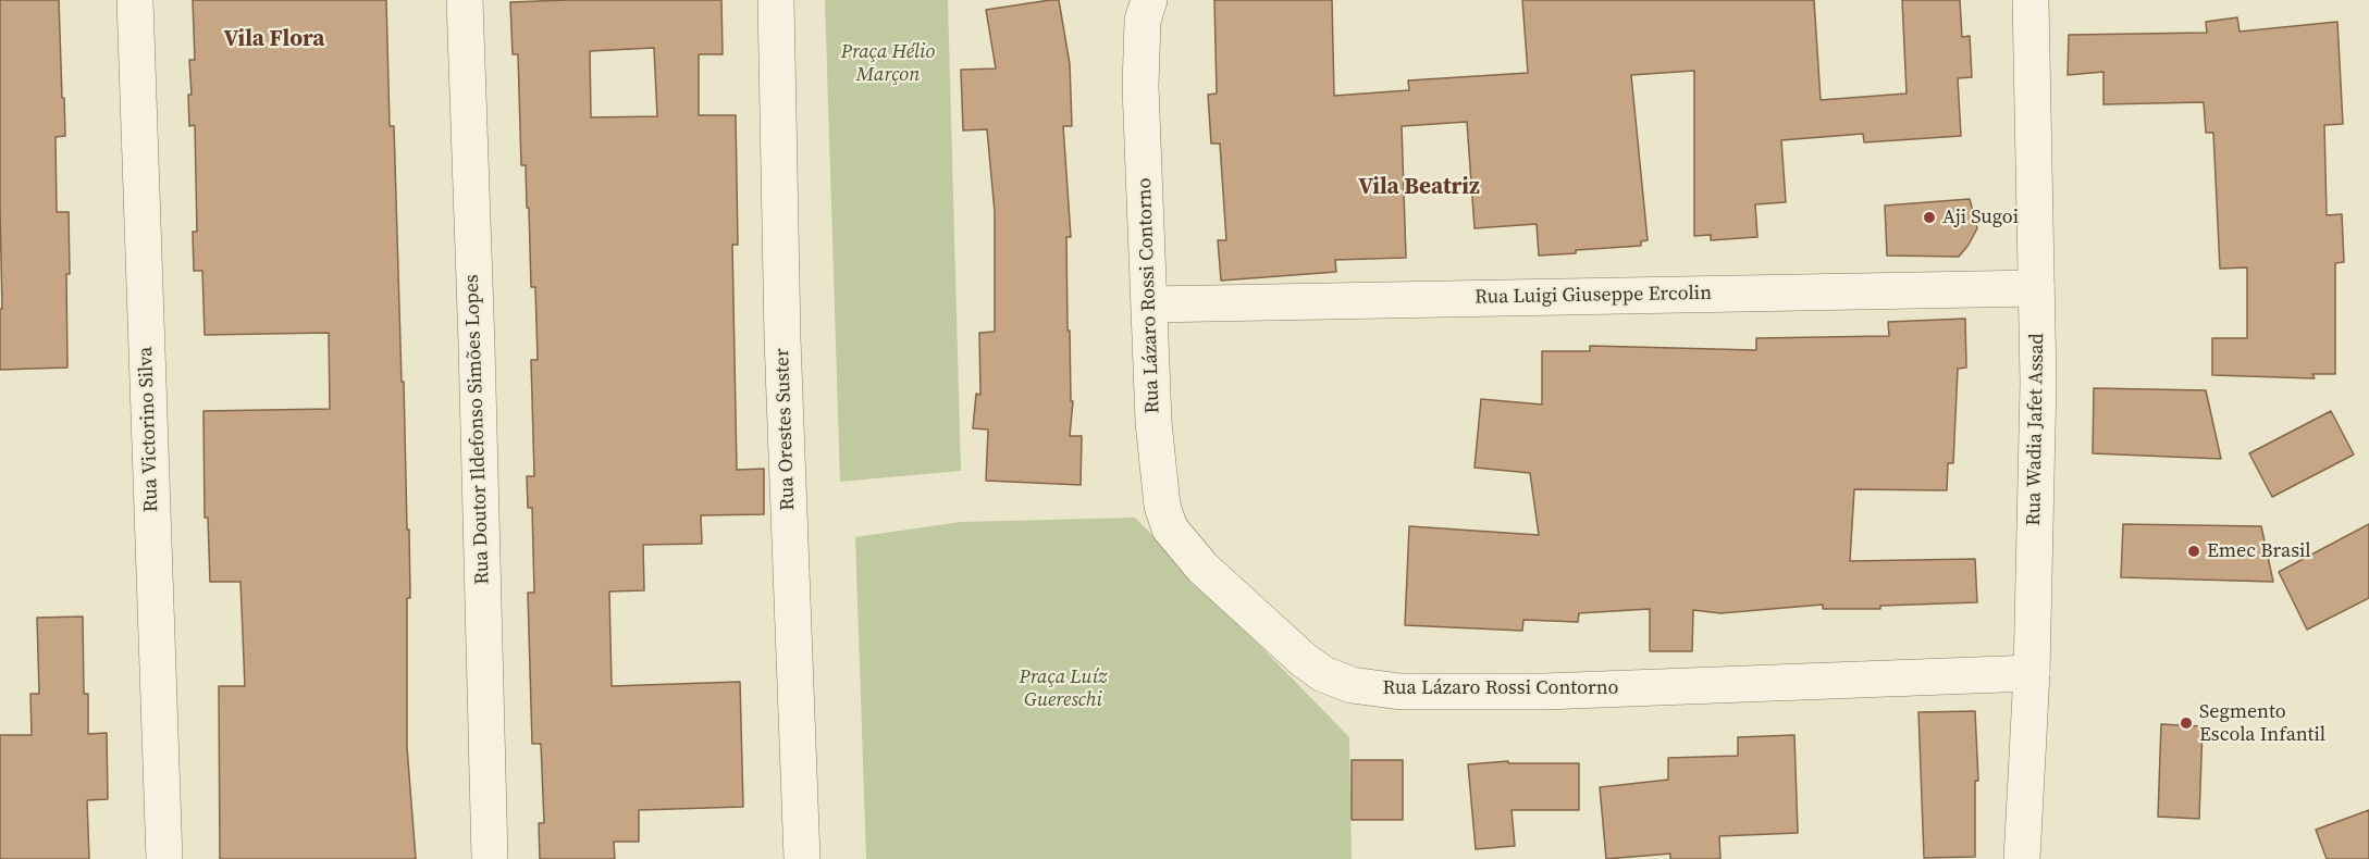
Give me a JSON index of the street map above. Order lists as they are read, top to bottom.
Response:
{
  "streets": {
    "street": [
      "Rua Lázaro Rossi Contorno",
      "Rua Luigi Giuseppe Ercolin",
      "Rua Victorino Silva",
      "Rua Doutor Ildefonso Simões Lopes",
      "Rua Orestes Suster",
      "Rua Wadia Jafet Assad"
    ]
  },
  "crossings": [
    ["Rua Lázaro Rossi Contorno", "Rua Luigi Giuseppe Ercolin"],
    ["Rua Lázaro Rossi Contorno", "Rua Wadia Jafet Assad"],
    ["Rua Luigi Giuseppe Ercolin", "Rua Wadia Jafet Assad"]
  ],
  "districts": ["Vila Flora", "Vila Beatriz"],
  "parks": ["Praça Hélio Marçon", "Praça Luíz Guereschi"],
  "places": ["Aji Sugoi", "Emec Brasil", "Segmento Escola Infantil"]
}
